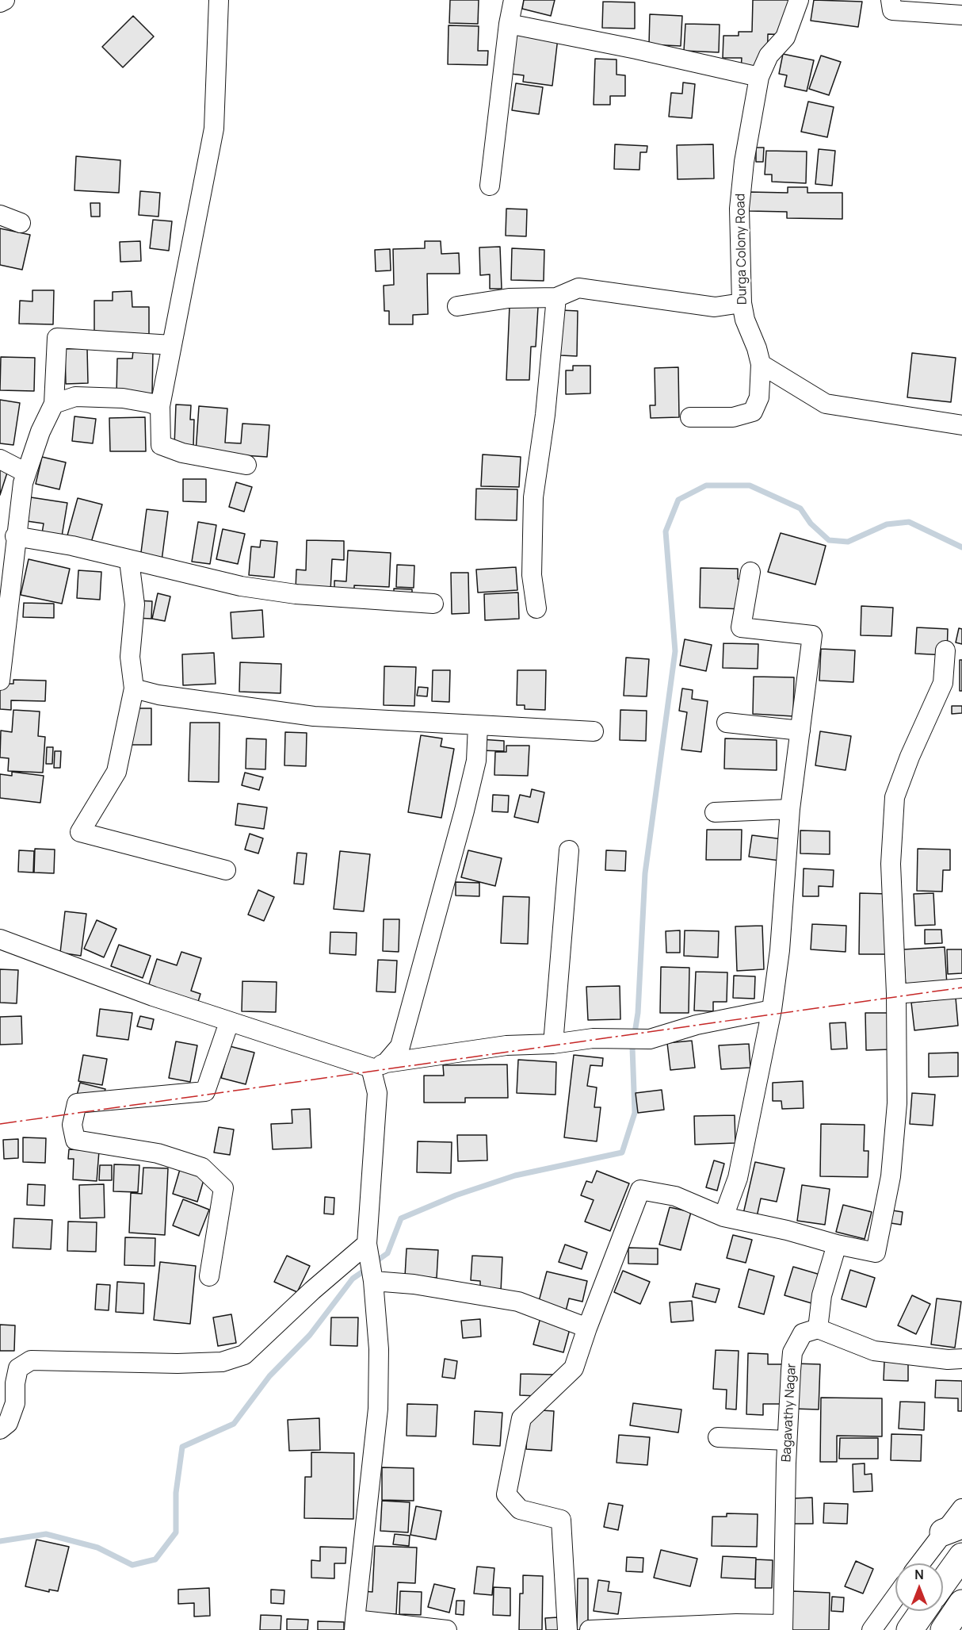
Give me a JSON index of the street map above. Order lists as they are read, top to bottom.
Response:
{
  "streets": {
    "street": ["Durga Colony Road", "Bagavathy Nagar"]
  },
  "north": "top"
}
